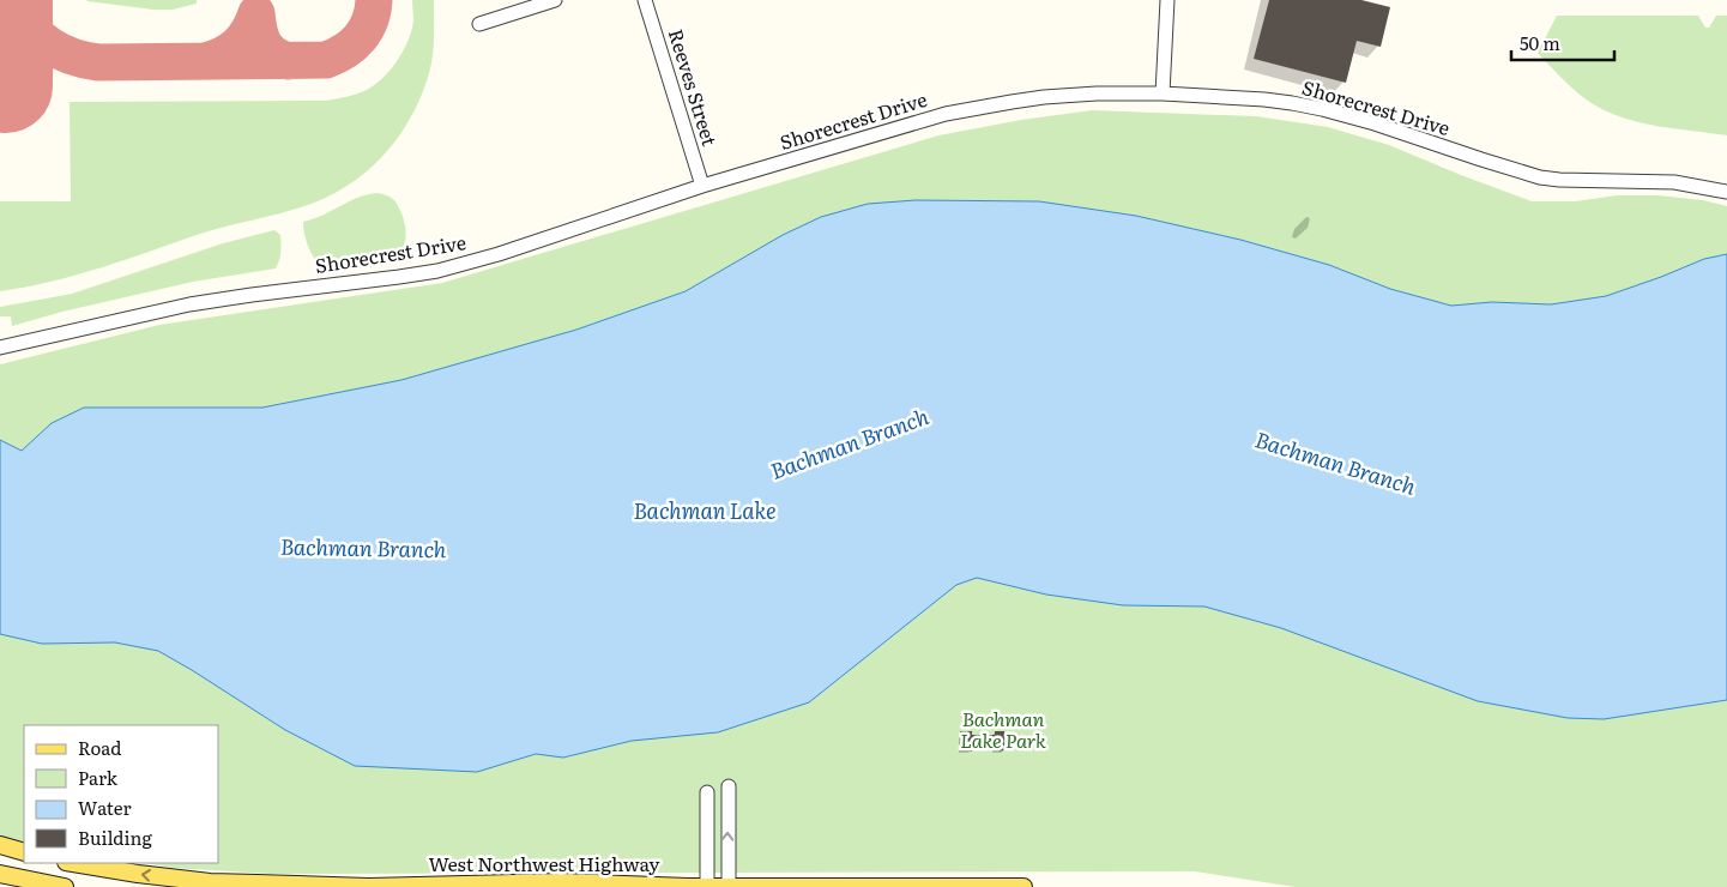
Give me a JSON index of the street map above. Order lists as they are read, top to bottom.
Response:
{
  "streets": {
    "main road": ["West Northwest Highway"],
    "street": ["Reeves Street", "Shorecrest Drive"]
  },
  "crossings": [
    ["Reeves Street", "Shorecrest Drive"]
  ],
  "water": ["Bachman Branch", "Bachman Lake"],
  "parks": ["Bachman Lake Park"],
  "legend": [
    "Road",
    "Park",
    "Water",
    "Building"
  ],
  "scale_bar": "50 m"
}
